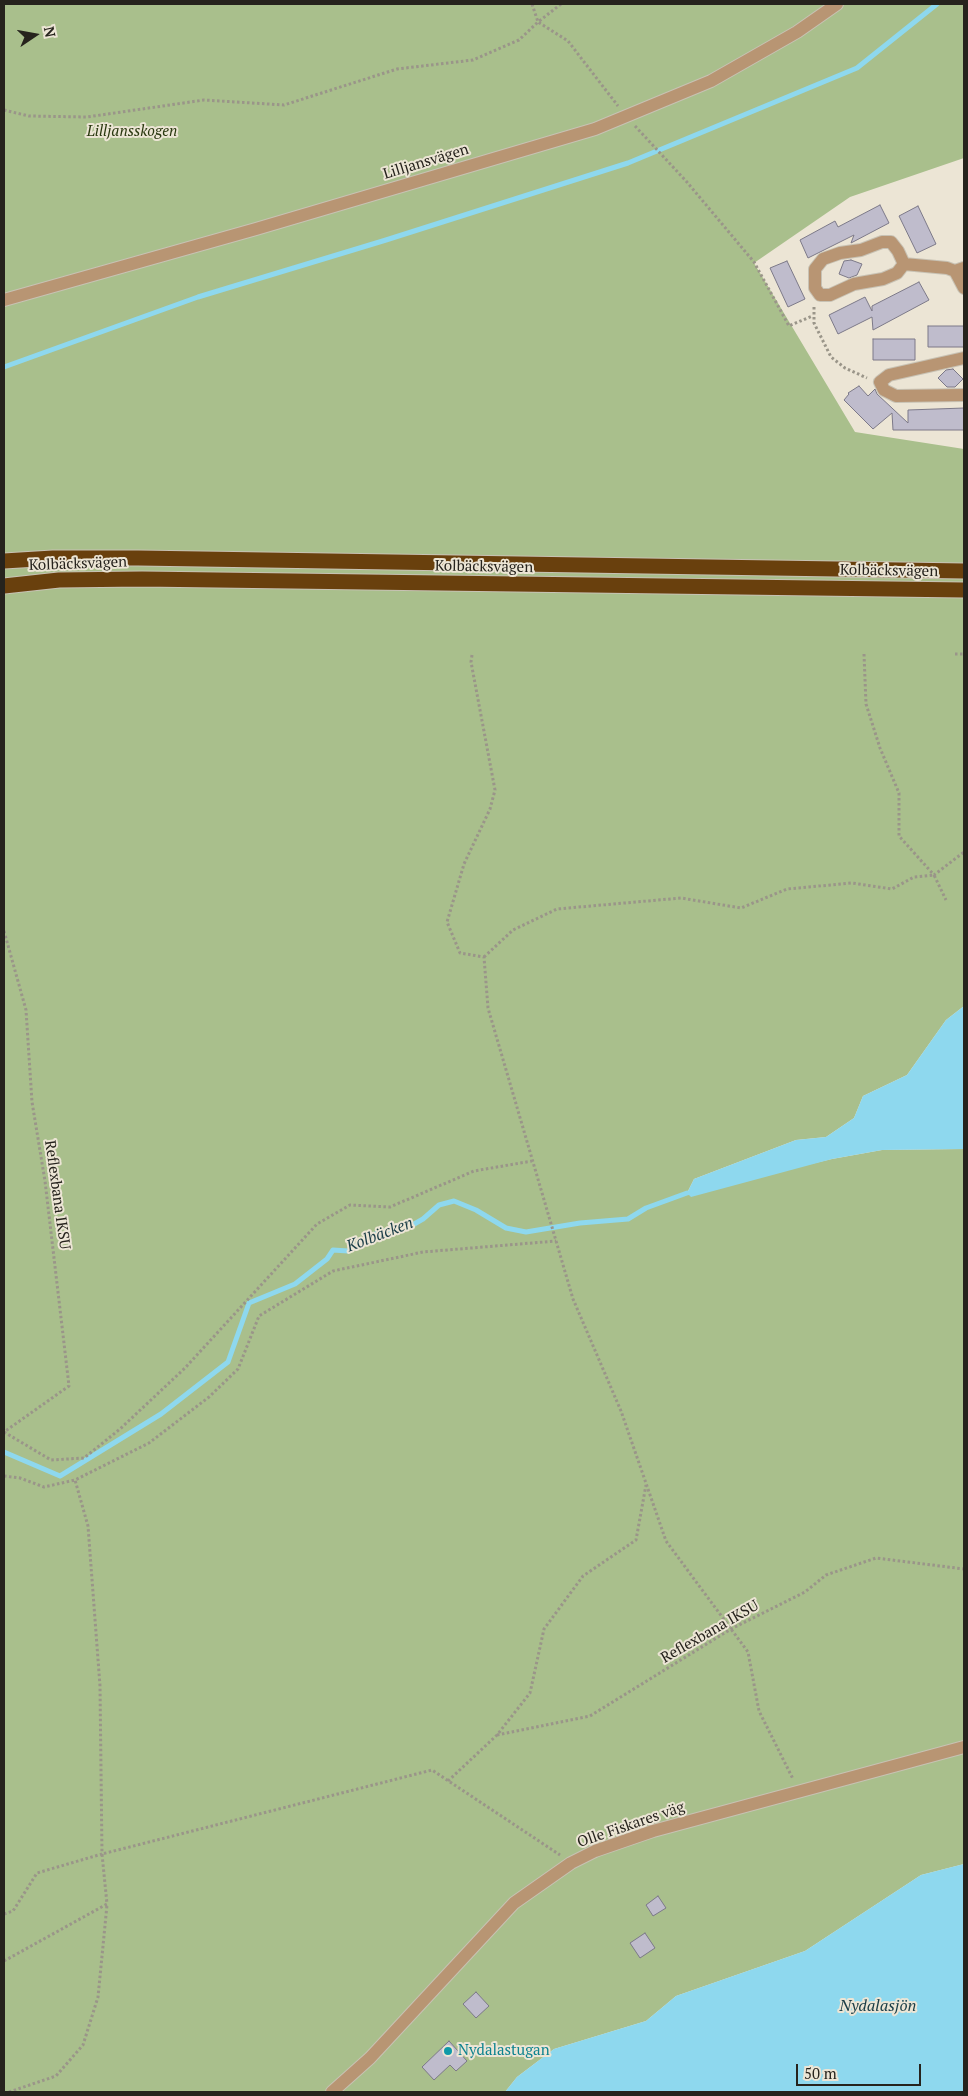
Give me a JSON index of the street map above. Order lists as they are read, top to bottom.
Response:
{
  "streets": {
    "highway": ["Kolbäcksvägen"],
    "street": ["Lilljansvägen", "Olle Fiskares väg"],
    "path": ["Reflexbana IKSU"]
  },
  "water": ["Kolbäcken", "Nydalasjön"],
  "parks": ["Lilljansskogen"],
  "places": ["Nydalastugan"],
  "scale_bar": "50 m",
  "north": "right"
}
